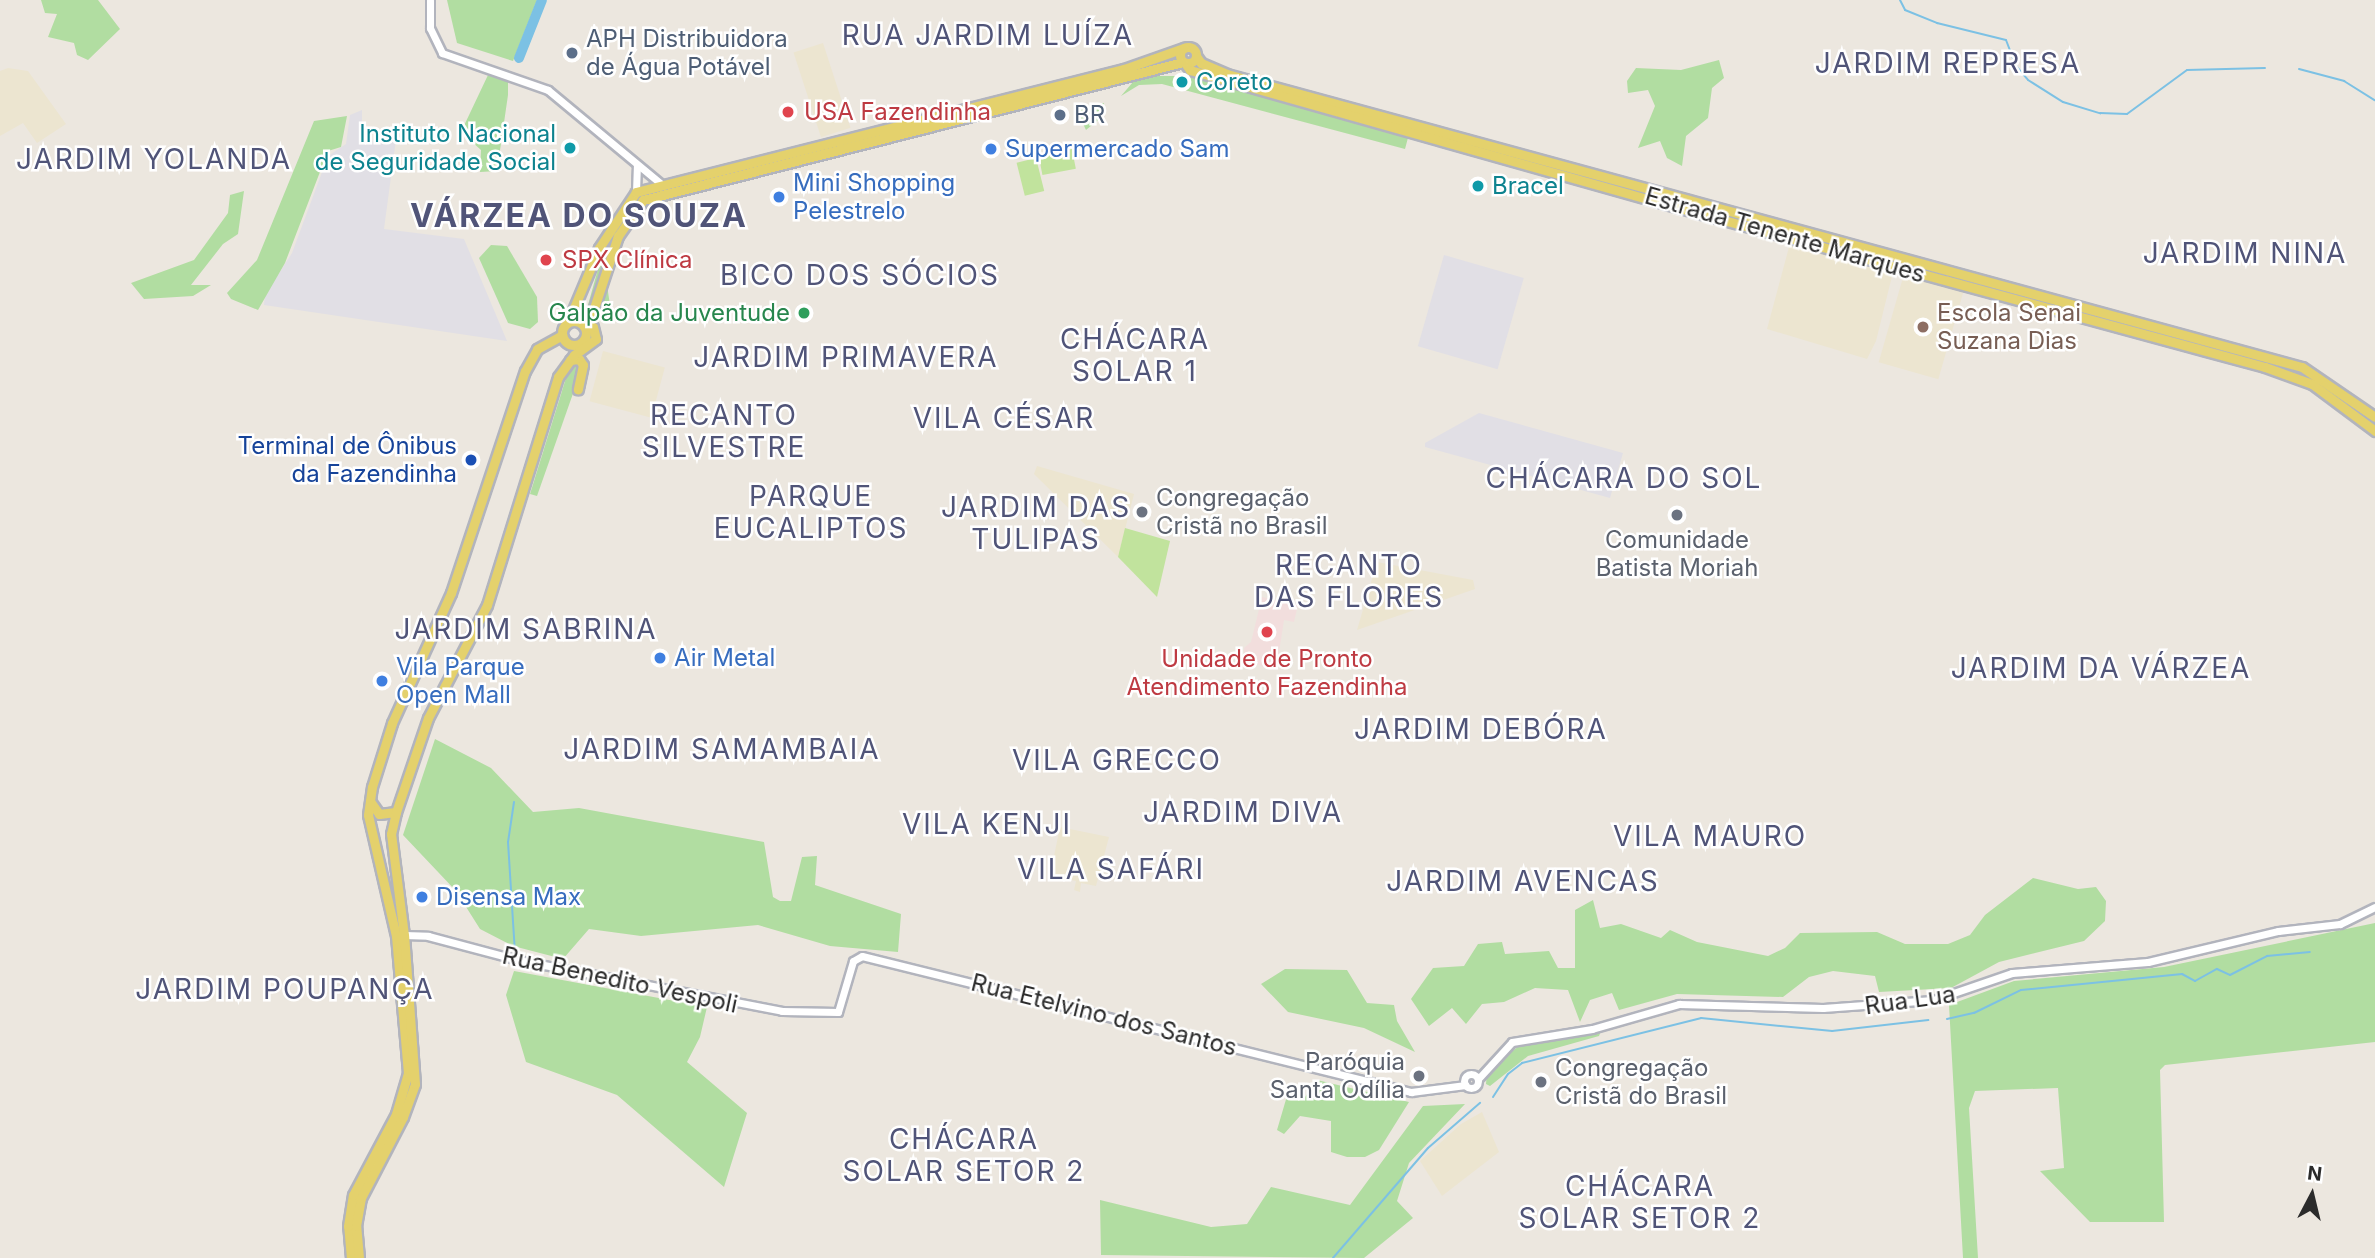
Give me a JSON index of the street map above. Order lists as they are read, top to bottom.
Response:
{
  "streets": {
    "main road": ["Estrada Tenente Marques"],
    "street": ["Rua Benedito Vespoli", "Rua Lua", "Rua Etelvino dos Santos"]
  },
  "crossings": [
    ["Rua Benedito Vespoli", "Rua Etelvino dos Santos"],
    ["Rua Lua", "Rua Etelvino dos Santos"]
  ],
  "districts": [
    "RUA JARDIM LUÍZA",
    "JARDIM REPRESA",
    "JARDIM YOLANDA",
    "VÁRZEA DO SOUZA",
    "JARDIM NINA",
    "BICO DOS SÓCIOS",
    "CHÁCARA SOLAR 1",
    "JARDIM PRIMAVERA",
    "RECANTO SILVESTRE",
    "VILA CÉSAR",
    "CHÁCARA DO SOL",
    "PARQUE EUCALIPTOS",
    "JARDIM DAS TULIPAS",
    "RECANTO DAS FLORES",
    "JARDIM SABRINA",
    "JARDIM DA VÁRZEA",
    "JARDIM DEBÓRA",
    "JARDIM SAMAMBAIA",
    "VILA GRECCO",
    "JARDIM DIVA",
    "VILA KENJI",
    "VILA MAURO",
    "VILA SAFÁRI",
    "JARDIM AVENCAS",
    "JARDIM POUPANÇA",
    "CHÁCARA SOLAR SETOR 2",
    "CHÁCARA SOLAR SETOR 2"
  ],
  "places": [
    "APH Distribuidora de Água Potável",
    "Coreto",
    "USA Fazendinha",
    "BR",
    "Instituto Nacional de Seguridade Social",
    "Supermercado Sam",
    "Bracel",
    "Mini Shopping Pelestrelo",
    "SPX Clínica",
    "Galpão da Juventude",
    "Escola Senai Suzana Dias",
    "Terminal de Ônibus da Fazendinha",
    "Congregação Cristã no Brasil",
    "Comunidade Batista Moriah",
    "Unidade de Pronto Atendimento Fazendinha",
    "Air Metal",
    "Vila Parque Open Mall",
    "Disensa Max",
    "Paróquia Santa Odília",
    "Congregação Cristã do Brasil"
  ],
  "north": "top"
}
